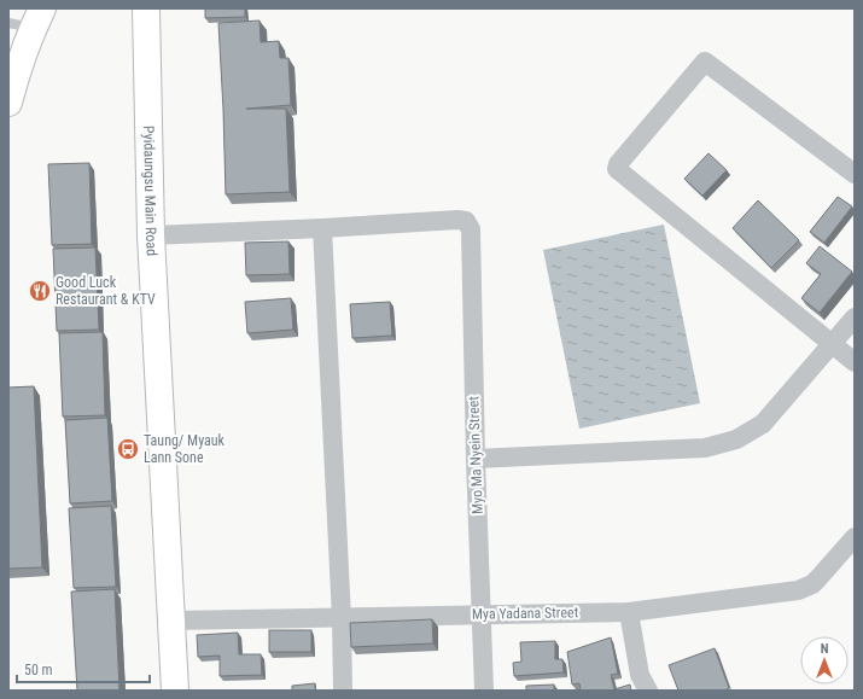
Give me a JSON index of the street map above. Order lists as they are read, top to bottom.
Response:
{
  "streets": {
    "main road": ["Pyidaungsu Main Road"],
    "street": ["Myo Ma Nyein Street", "Mya Yadana Street"]
  },
  "crossings": [
    ["Pyidaungsu Main Road", "Mya Yadana Street"],
    ["Myo Ma Nyein Street", "Mya Yadana Street"]
  ],
  "places": {
    "restaurant": ["Good Luck Restaurant & KTV"],
    "bus stop": ["Taung/ Myauk Lann Sone"]
  },
  "scale_bar": "50 m",
  "north": "top"
}
